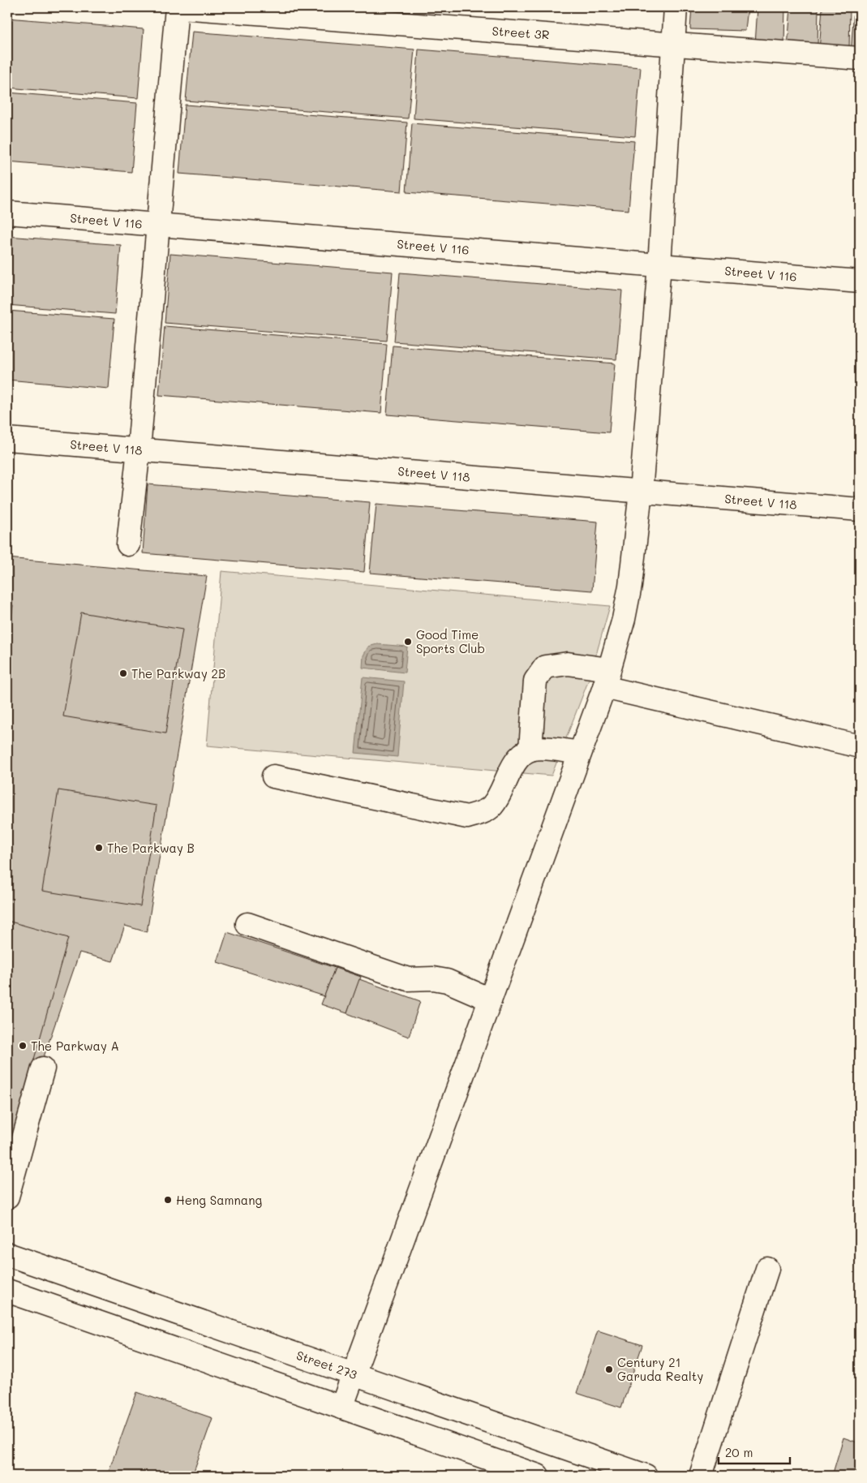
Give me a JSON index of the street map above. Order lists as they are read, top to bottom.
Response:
{
  "streets": {
    "street": [
      "Street 3R",
      "Street V 116",
      "Street V 118",
      "Street 273"
    ]
  },
  "places": [
    "Good Time Sports Club",
    "The Parkway 2B",
    "The Parkway B",
    "The Parkway A",
    "Heng Samnang",
    "Century 21 Garuda Realty"
  ],
  "scale_bar": "20 m"
}
